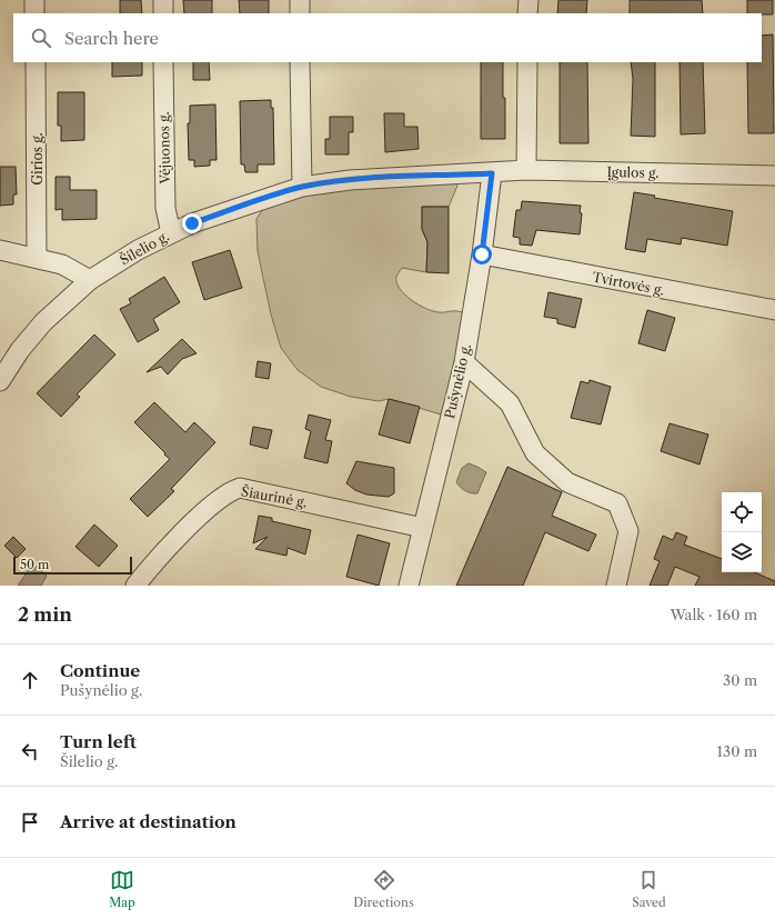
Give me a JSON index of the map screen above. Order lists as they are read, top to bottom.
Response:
{
  "streets": {
    "street": [
      "Vėjuonos g.",
      "Girios g.",
      "Įgulos g.",
      "Šilelio g.",
      "Tvirtovės g.",
      "Pušynėlio g.",
      "Šiaurinė g."
    ]
  },
  "crossings": [
    ["Vėjuonos g.", "Šilelio g."],
    ["Įgulos g.", "Šilelio g."],
    ["Įgulos g.", "Pušynėlio g."],
    ["Šilelio g.", "Pušynėlio g."],
    ["Tvirtovės g.", "Pušynėlio g."],
    ["Pušynėlio g.", "Šiaurinė g."]
  ],
  "scale_bar": "50 m",
  "page": {
    "search": "Search here",
    "scale": "50 m",
    "heading": ["2 min", "Walk · 160 m"],
    "list": [
      ["Continue", "Pušynėlio g.", "30 m"],
      ["Turn left", "Šilelio g.", "130 m"],
      "Arrive at destination"
    ],
    "nav": ["Map", "Directions", "Saved"]
  }
}
